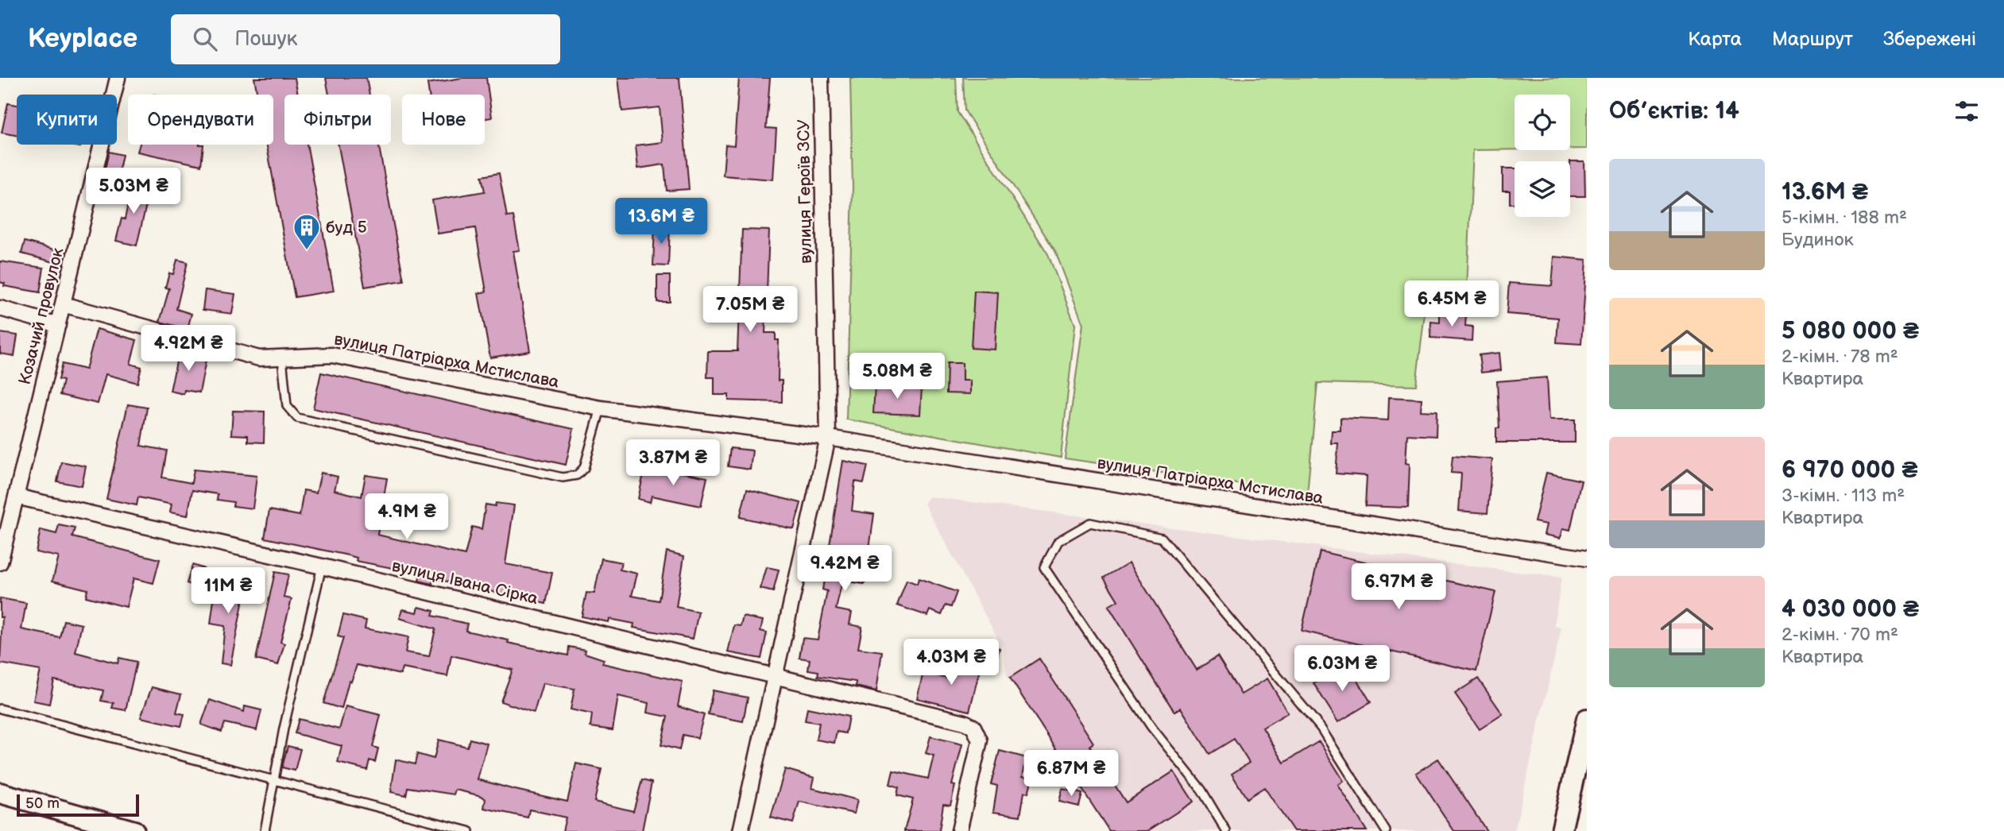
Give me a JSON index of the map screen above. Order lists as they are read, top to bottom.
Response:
{
  "streets": {
    "street": [
      "вулиця Героїв ЗСУ",
      "Козачий провулок",
      "вулиця Патріарха Мстислава",
      "вулиця Івана Сірка"
    ]
  },
  "crossings": [
    ["вулиця Героїв ЗСУ", "вулиця Патріарха Мстислава"],
    ["Козачий провулок", "вулиця Патріарха Мстислава"],
    ["Козачий провулок", "вулиця Івана Сірка"]
  ],
  "places": {
    "building": ["буд 5"]
  },
  "scale_bar": "50 m",
  "page": {
    "header": "Keyplace",
    "search": "Пошук",
    "nav": ["Карта", "Маршрут", "Збережені"],
    "heading": "Об’єктів: 14",
    "chip": [
      "Купити",
      "Орендувати",
      "Фільтри",
      "Нове"
    ],
    "list": [
      {
        "name": "13.6M ₴",
        "note": "5-кімн. · 188 m² · Будинок"
      },
      {
        "name": "5 080 000 ₴",
        "note": "2-кімн. · 78 m² · Квартира"
      },
      {
        "name": "6 970 000 ₴",
        "note": "3-кімн. · 113 m² · Квартира"
      },
      {
        "name": "4 030 000 ₴",
        "note": "2-кімн. · 70 m² · Квартира"
      }
    ],
    "price": [
      "5.03M ₴",
      "13.6M ₴",
      "6.45M ₴",
      "7.05M ₴",
      "4.92M ₴",
      "5.08M ₴",
      "3.87M ₴",
      "4.9M ₴",
      "9.42M ₴",
      "6.97M ₴",
      "11M ₴",
      "4.03M ₴",
      "6.03M ₴",
      "6.87M ₴"
    ],
    "scale": "50 m"
  }
}
